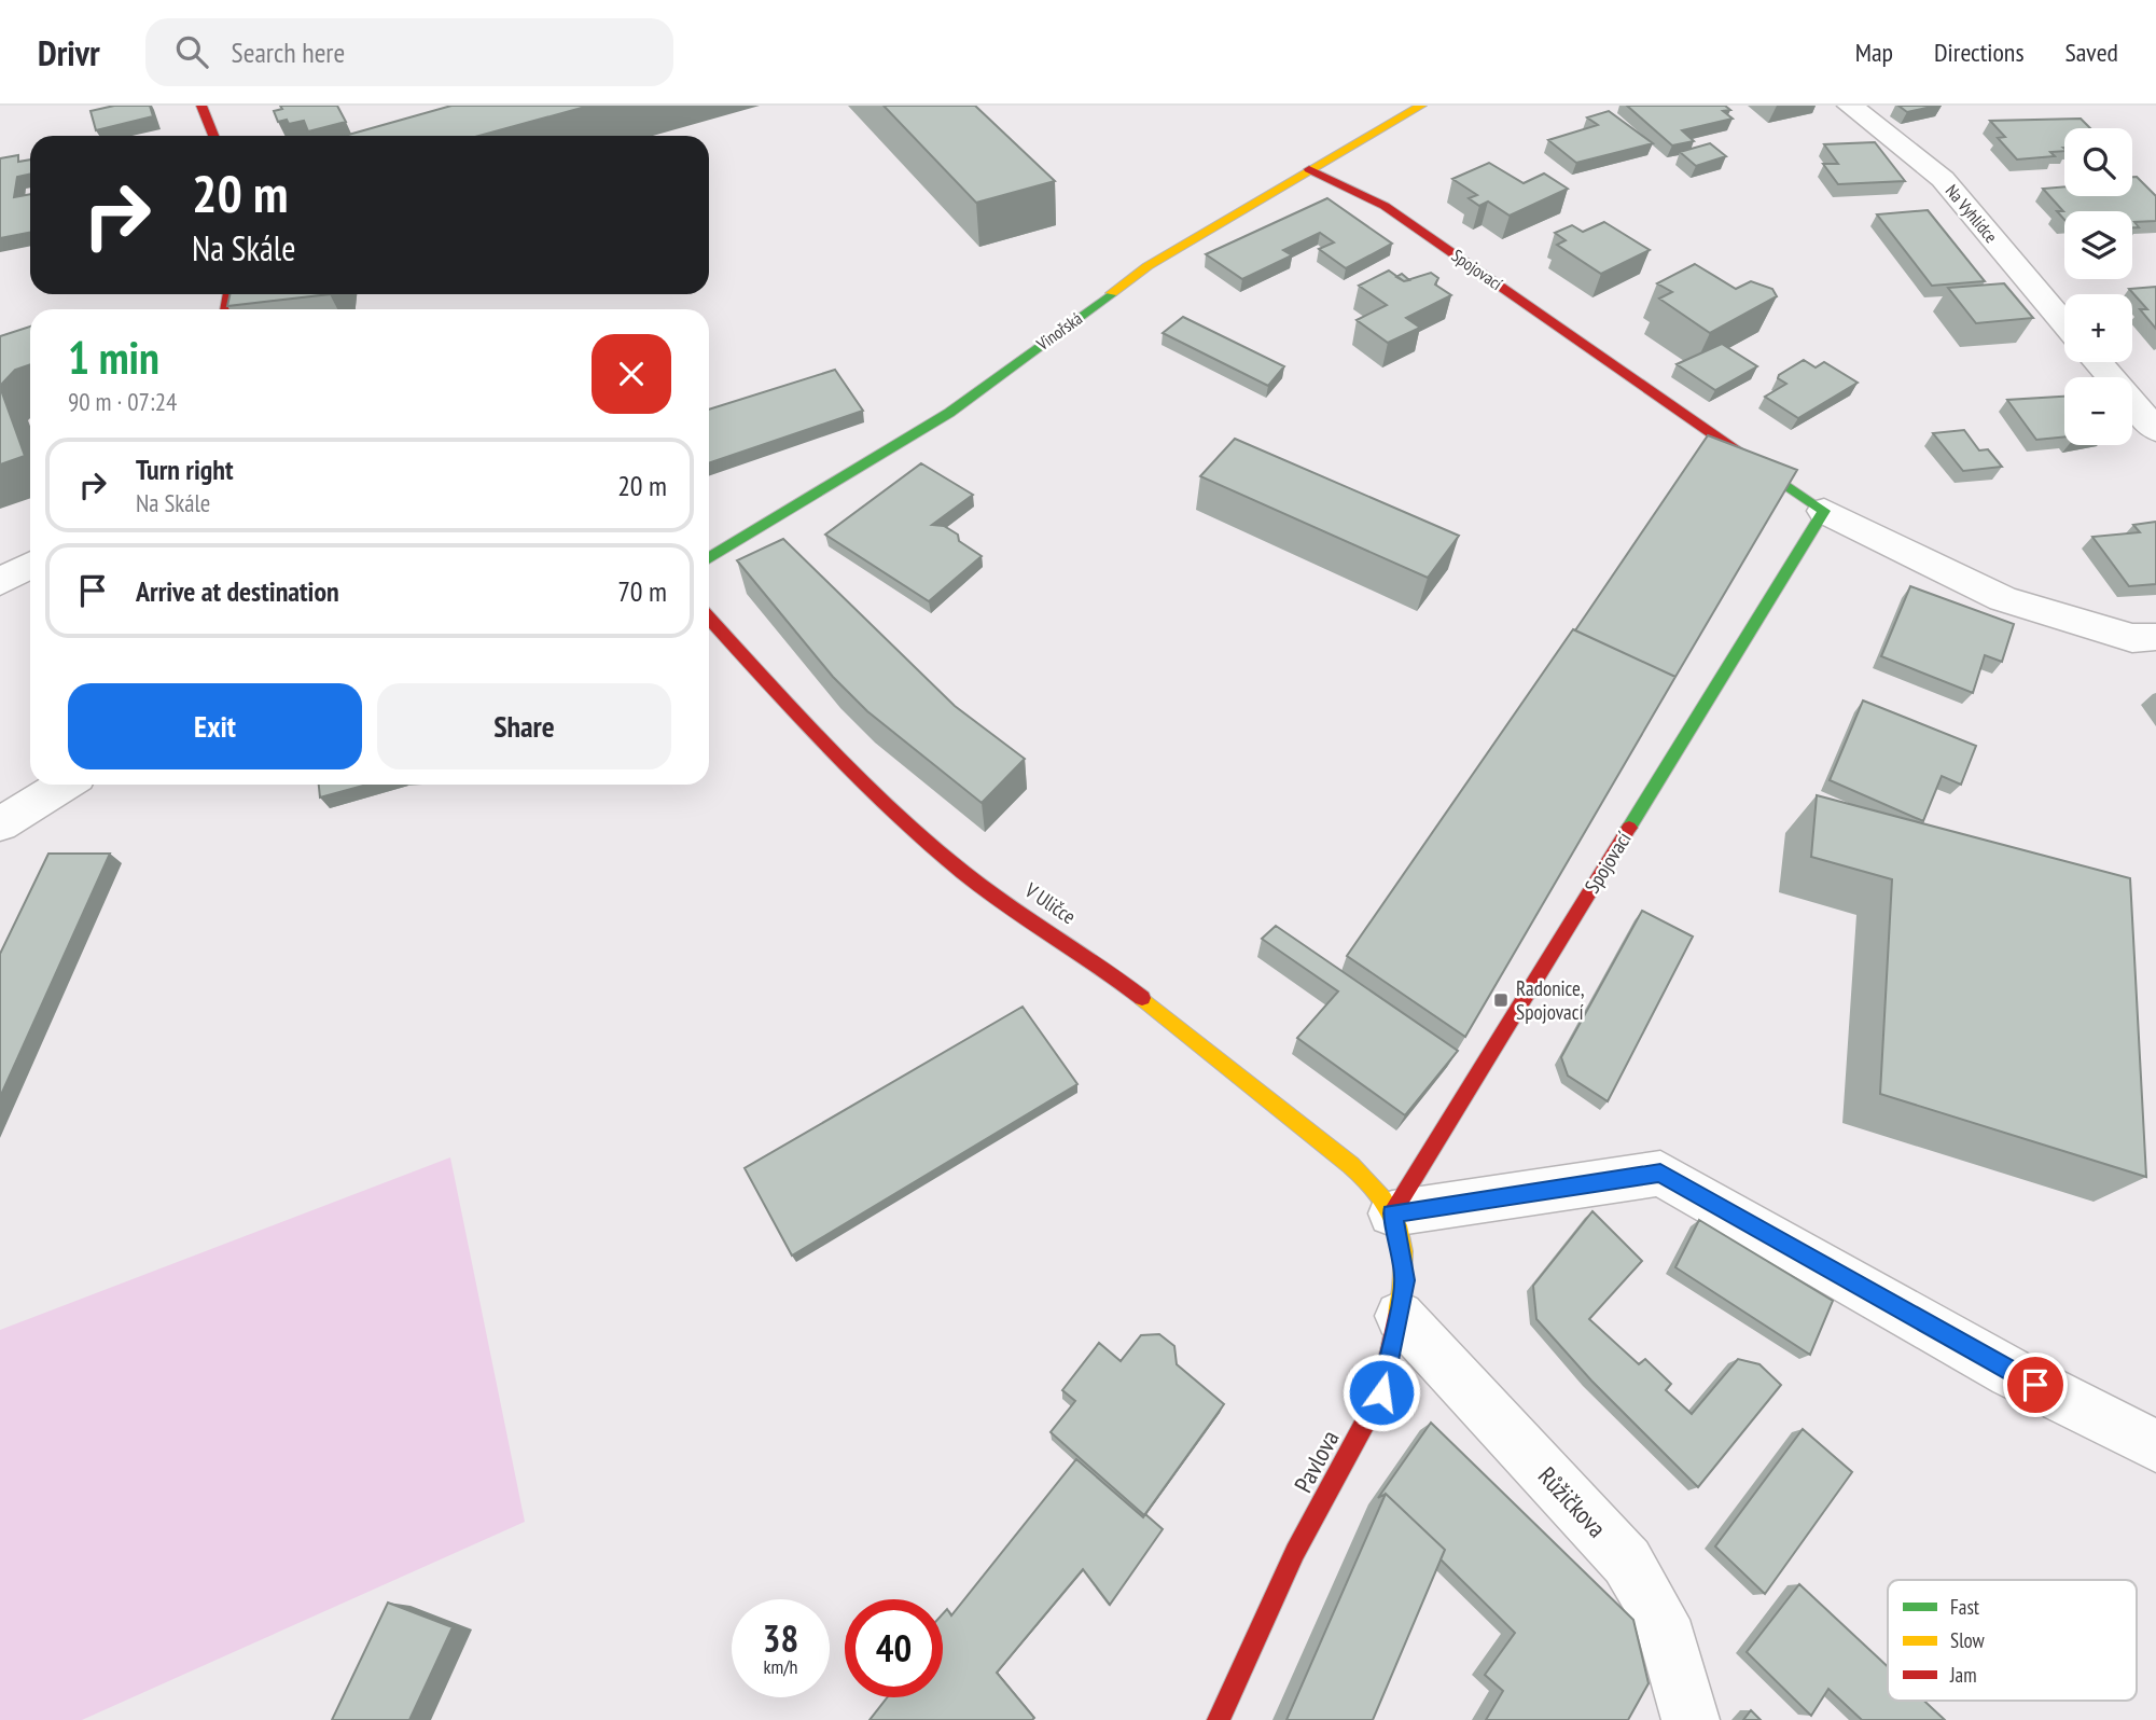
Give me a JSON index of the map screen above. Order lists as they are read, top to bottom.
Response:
{
  "streets": {
    "street": [
      "Na Vyhlídce",
      "Spojovací",
      "Vinořská",
      "V Uličce",
      "Pavlova",
      "Růžičkova"
    ]
  },
  "crossings": [
    ["Spojovací", "Vinořská"],
    ["Spojovací", "V Uličce"],
    ["Spojovací", "Pavlova"],
    ["V Uličce", "Pavlova"],
    ["Pavlova", "Růžičkova"]
  ],
  "places": {
    "transit": ["Radonice, Spojovací"]
  },
  "legend": ["Fast", "Slow", "Jam"],
  "page": {
    "header": "Drivr",
    "search": "Search here",
    "nav": ["Map", "Directions", "Saved"],
    "map_buttons": ["+", "−"],
    "turn": ["20 m", "Na Skále"],
    "heading": ["1 min", "90 m · 07:24"],
    "list": [
      {
        "name": "Turn right",
        "note": "Na Skále",
        "value": "20 m"
      },
      {
        "name": "Arrive at destination",
        "value": "70 m"
      }
    ],
    "buttons": ["Exit", "Share"],
    "speed": "38 km/h",
    "limit": "40"
  }
}
